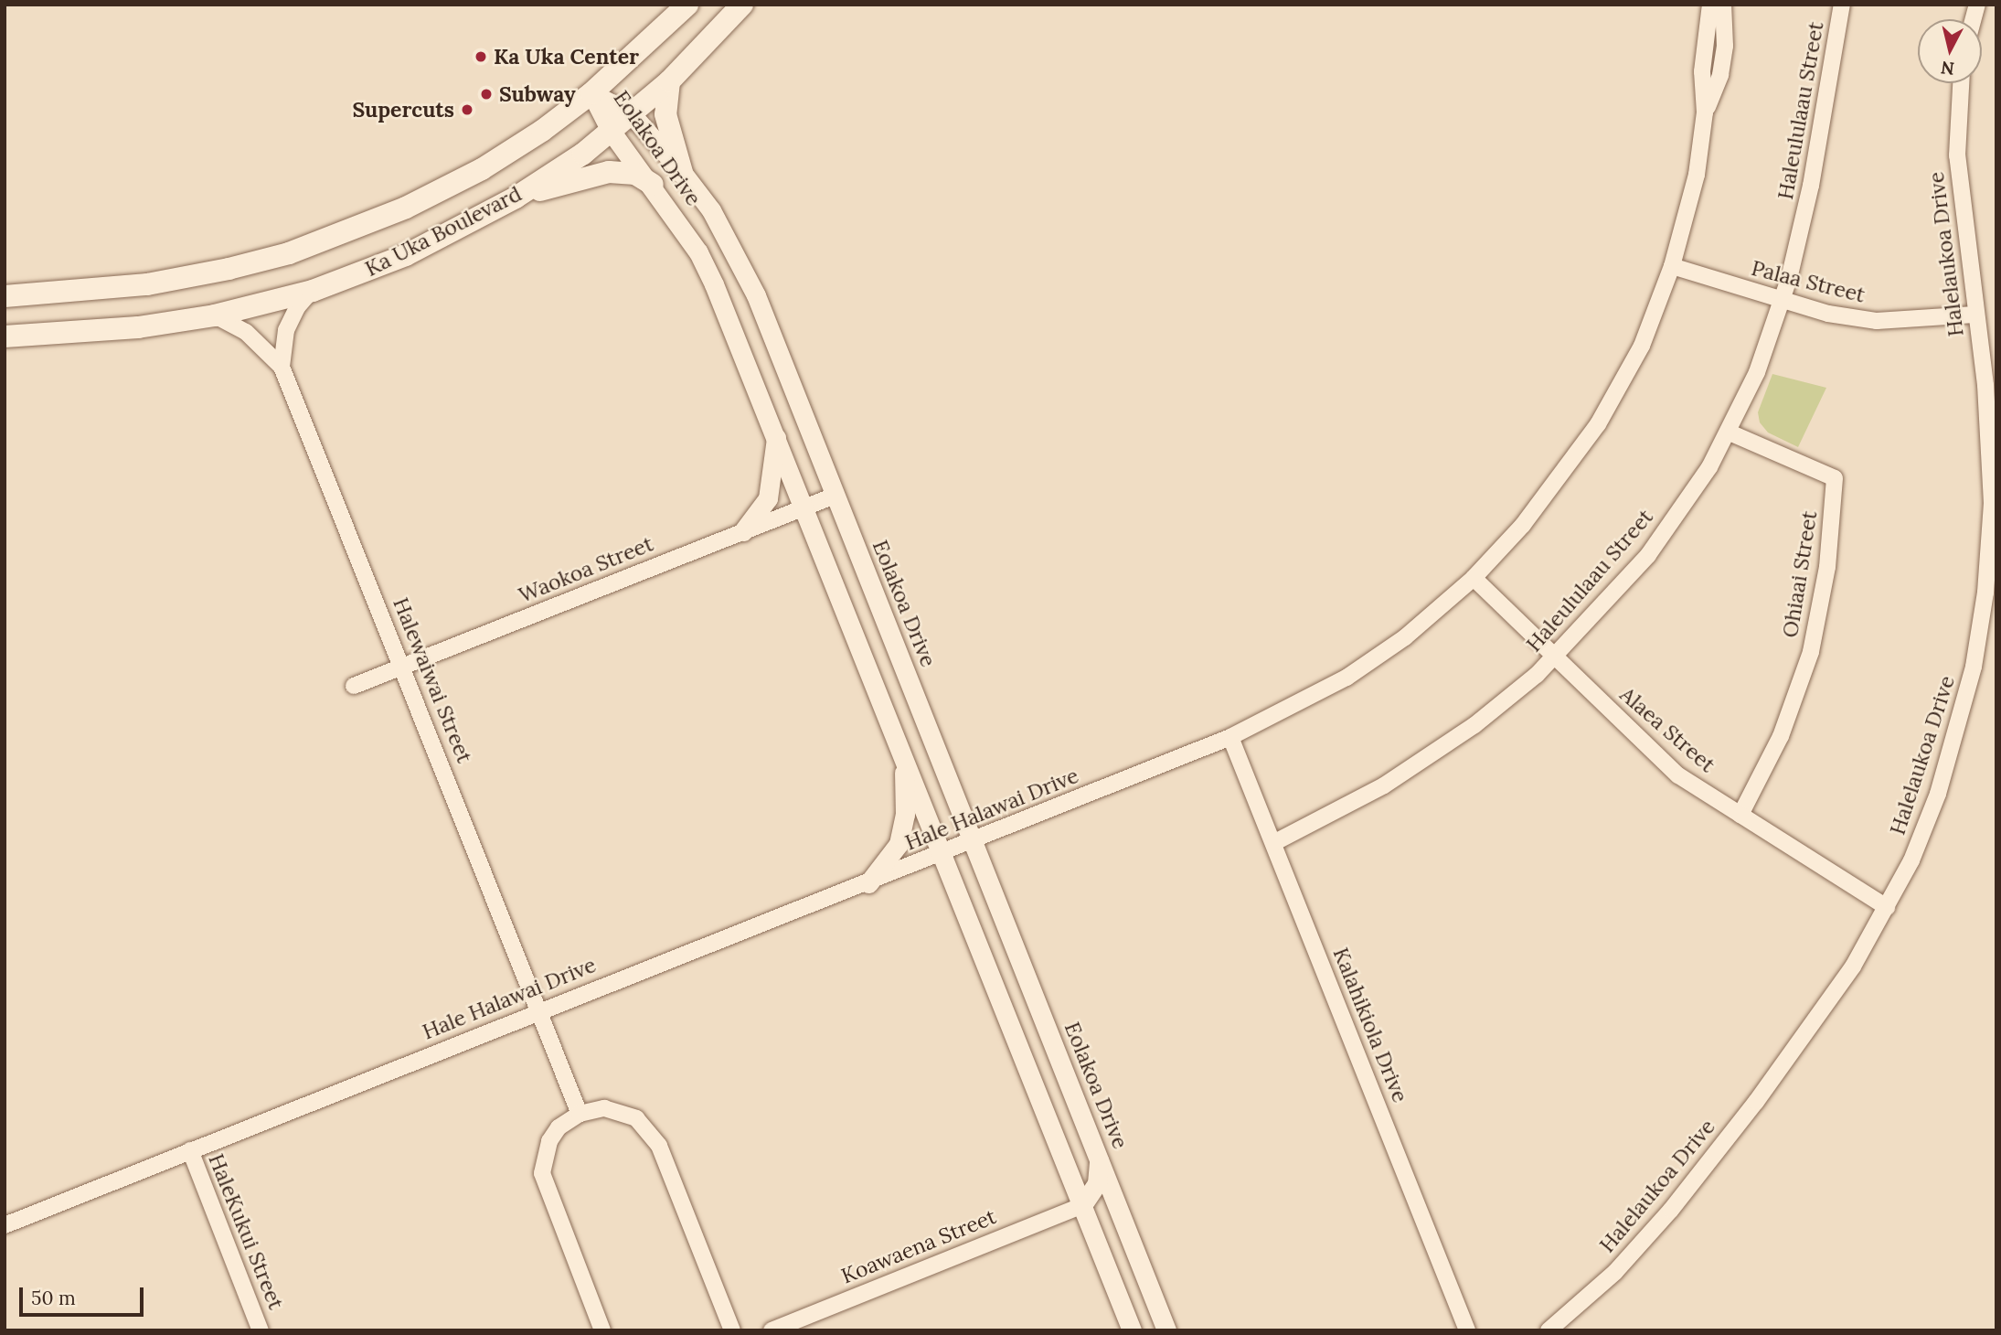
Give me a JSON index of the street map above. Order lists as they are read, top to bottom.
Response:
{
  "streets": {
    "main road": ["Ka Uka Boulevard"],
    "street": [
      "Haleululaau Street",
      "Eolakoa Drive",
      "Halelaukoa Drive",
      "Palaa Street",
      "Waokoa Street",
      "Ohiaai Street",
      "Halewaiwai Street",
      "Alaea Street",
      "Hale Halawai Drive",
      "Kalahikiola Drive",
      "HaleKukui Street",
      "Koawaena Street"
    ]
  },
  "crossings": [
    ["Haleululaau Street", "Palaa Street"],
    ["Haleululaau Street", "Ohiaai Street"],
    ["Haleululaau Street", "Alaea Street"],
    ["Haleululaau Street", "Kalahikiola Drive"],
    ["Eolakoa Drive", "Ka Uka Boulevard"],
    ["Eolakoa Drive", "Waokoa Street"],
    ["Eolakoa Drive", "Hale Halawai Drive"],
    ["Eolakoa Drive", "Koawaena Street"],
    ["Ka Uka Boulevard", "Halewaiwai Street"],
    ["Halelaukoa Drive", "Palaa Street"],
    ["Halelaukoa Drive", "Alaea Street"],
    ["Palaa Street", "Hale Halawai Drive"],
    ["Waokoa Street", "Halewaiwai Street"],
    ["Ohiaai Street", "Alaea Street"],
    ["Halewaiwai Street", "Hale Halawai Drive"],
    ["Alaea Street", "Hale Halawai Drive"],
    ["Hale Halawai Drive", "Kalahikiola Drive"],
    ["Hale Halawai Drive", "HaleKukui Street"]
  ],
  "places": ["Ka Uka Center", "Subway", "Supercuts"],
  "scale_bar": "50 m",
  "north": "bottom"
}
